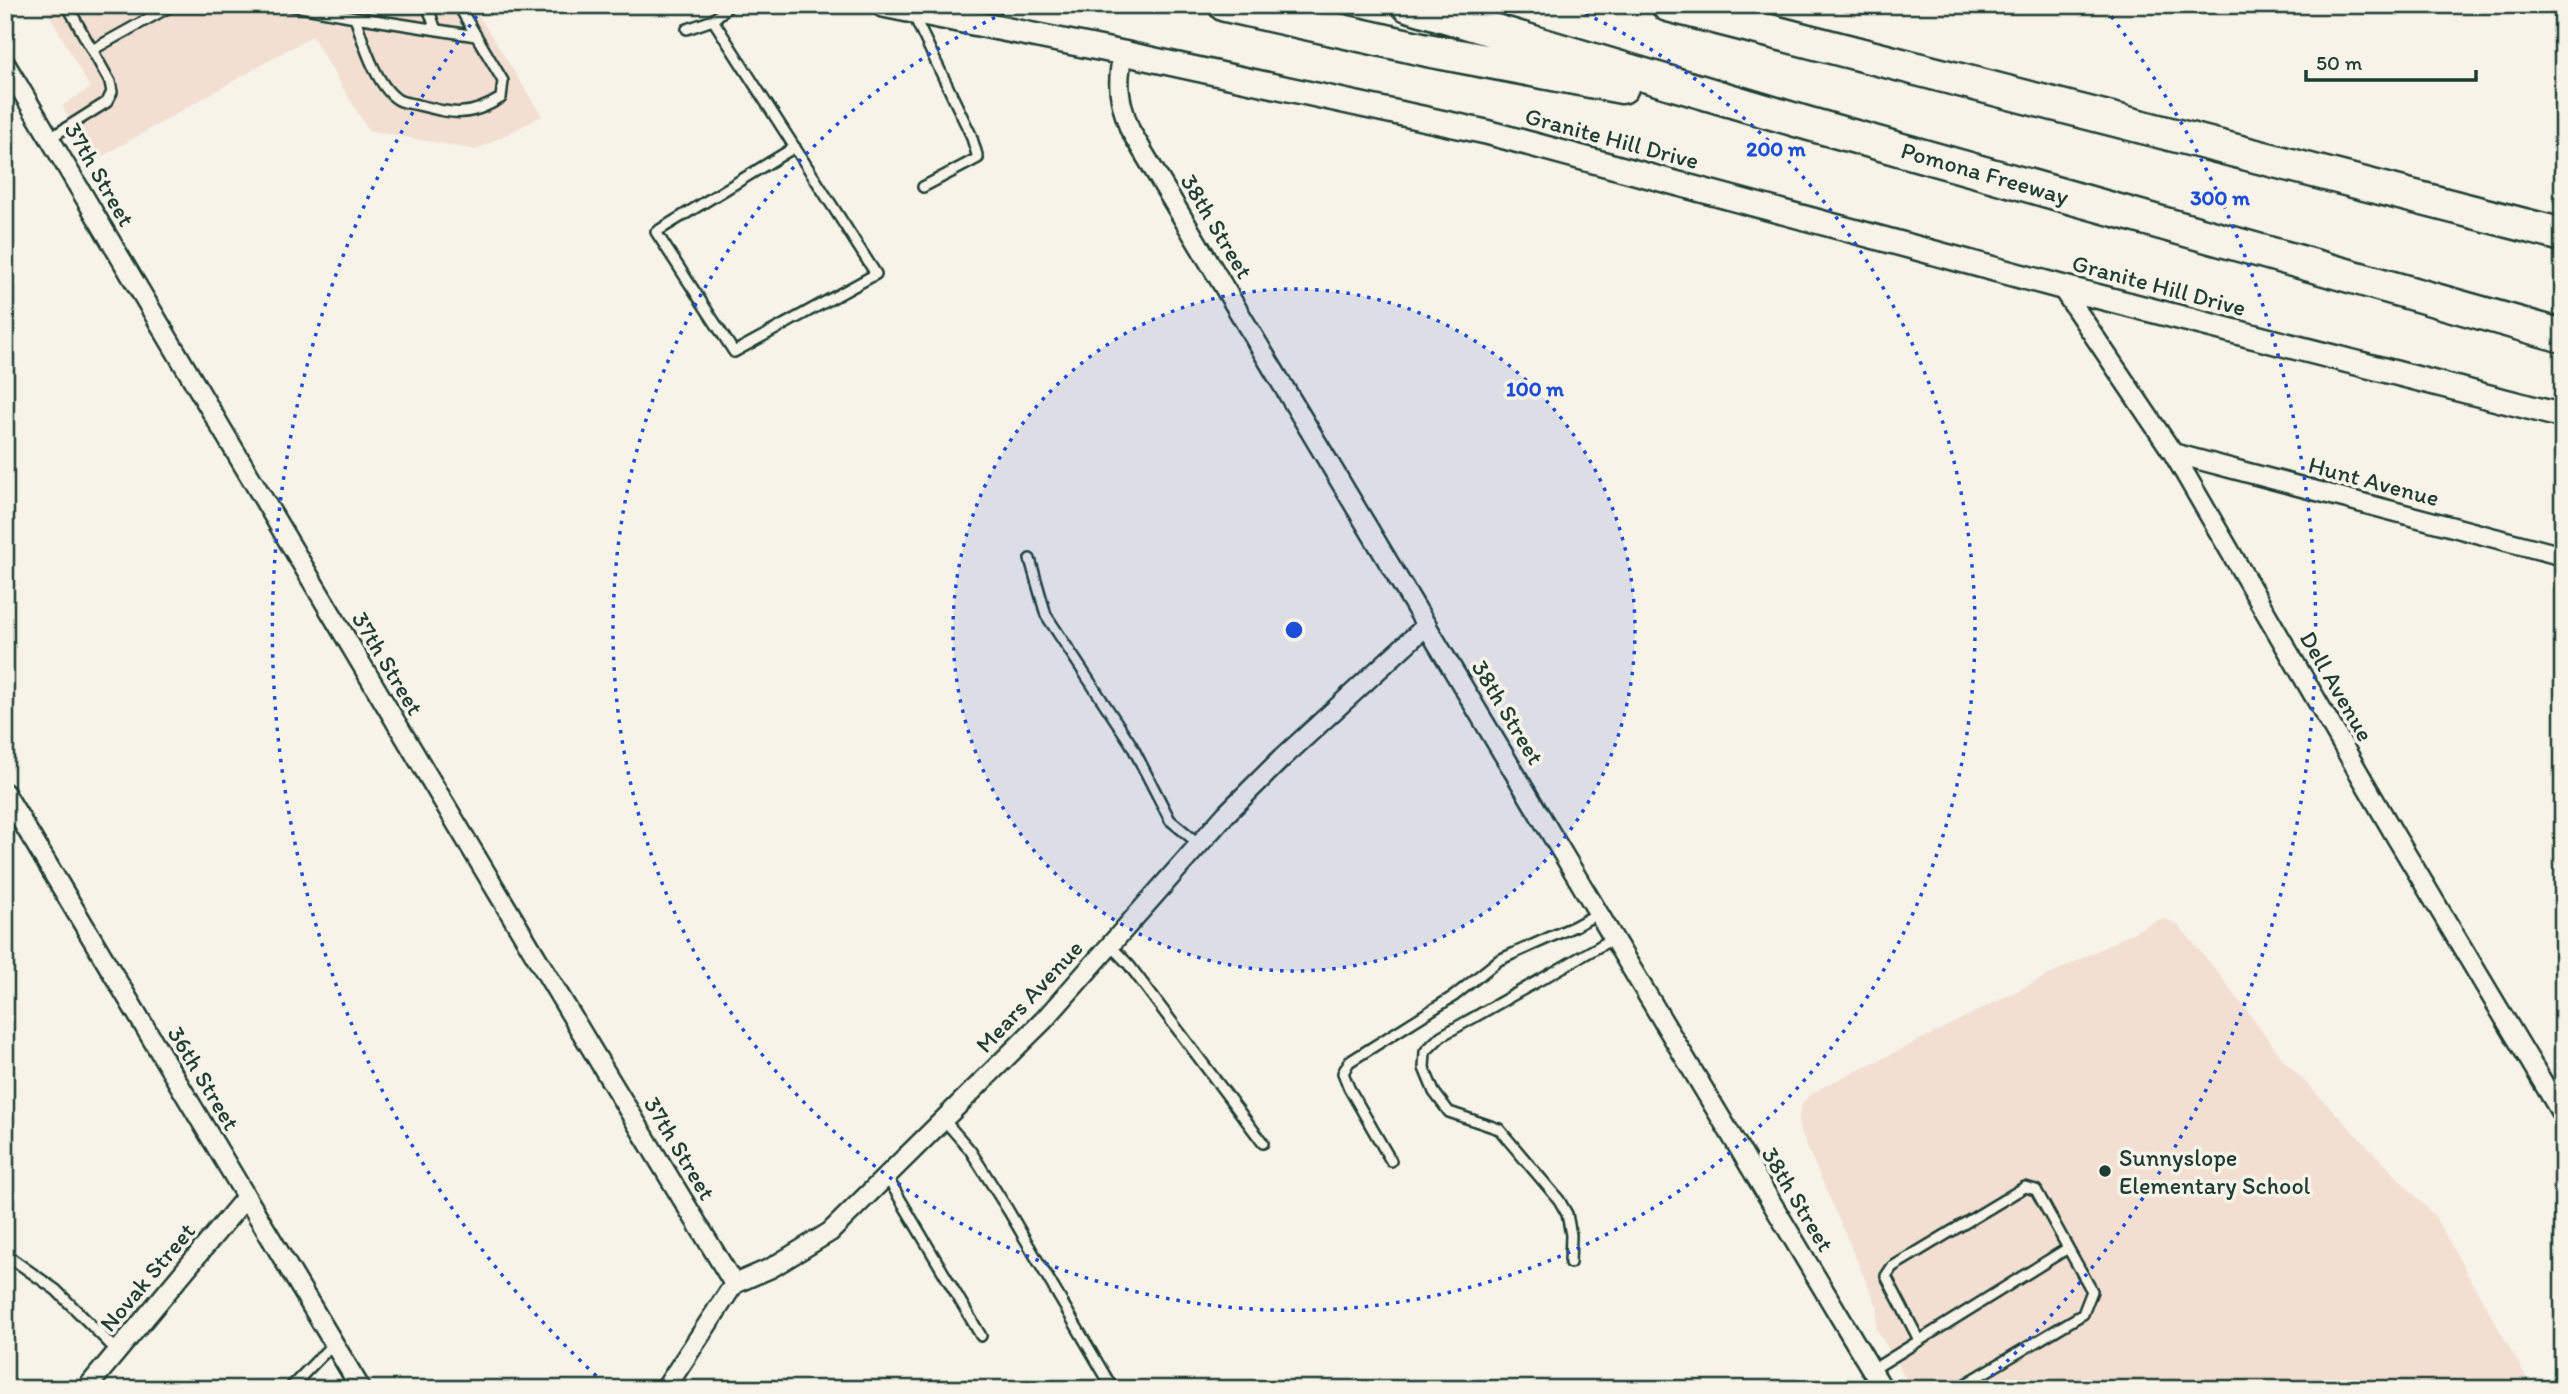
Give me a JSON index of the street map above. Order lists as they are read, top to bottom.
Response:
{
  "streets": {
    "highway": ["Pomona Freeway"],
    "street": [
      "Granite Hill Drive",
      "37th Street",
      "38th Street",
      "Hunt Avenue",
      "Dell Avenue",
      "Mears Avenue",
      "36th Street",
      "Novak Street"
    ]
  },
  "crossings": [
    ["Granite Hill Drive", "38th Street"],
    ["Granite Hill Drive", "Dell Avenue"],
    ["37th Street", "Mears Avenue"],
    ["38th Street", "Mears Avenue"],
    ["Hunt Avenue", "Dell Avenue"],
    ["36th Street", "Novak Street"]
  ],
  "places": ["Sunnyslope Elementary School"],
  "scale_bar": "50 m",
  "rings": ["200 m", "300 m", "100 m"]
}
